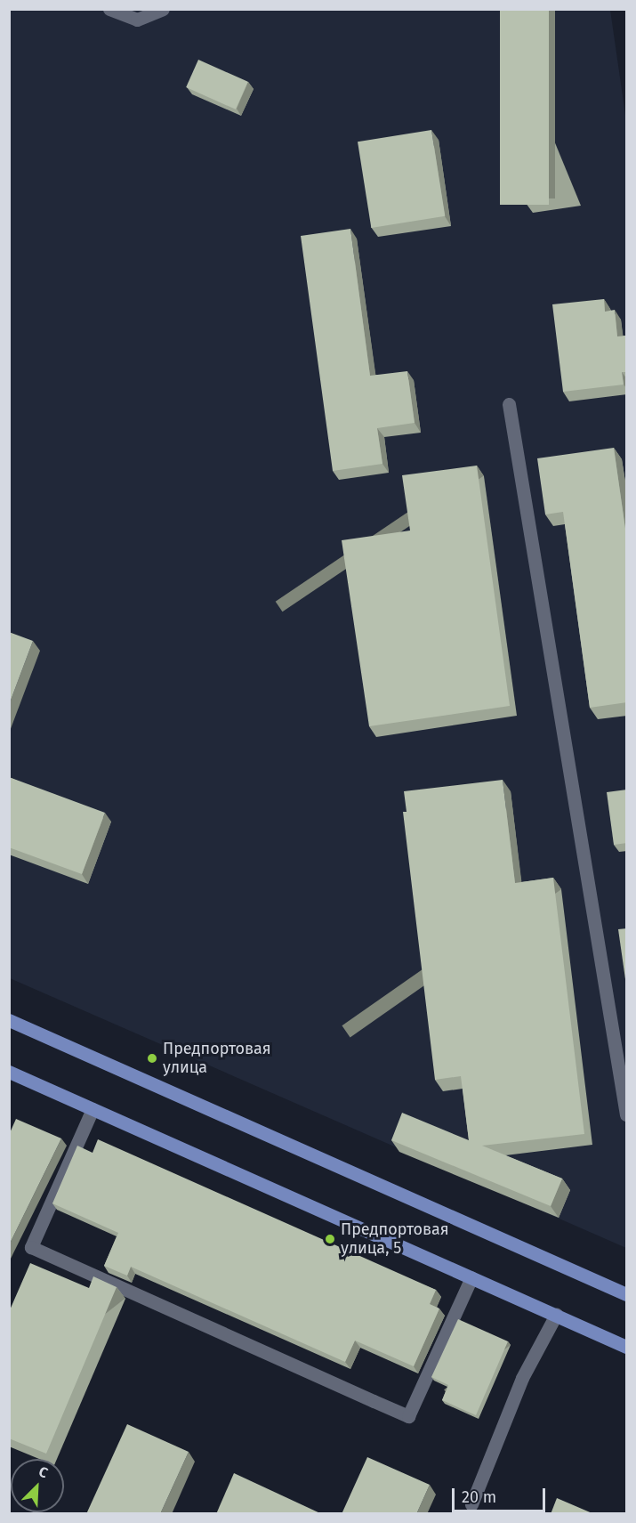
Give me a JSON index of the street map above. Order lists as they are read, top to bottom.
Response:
{
  "places": ["Предпортовая улица", "Предпортовая улица, 5"],
  "scale_bar": "20 m",
  "north": "top right"
}
